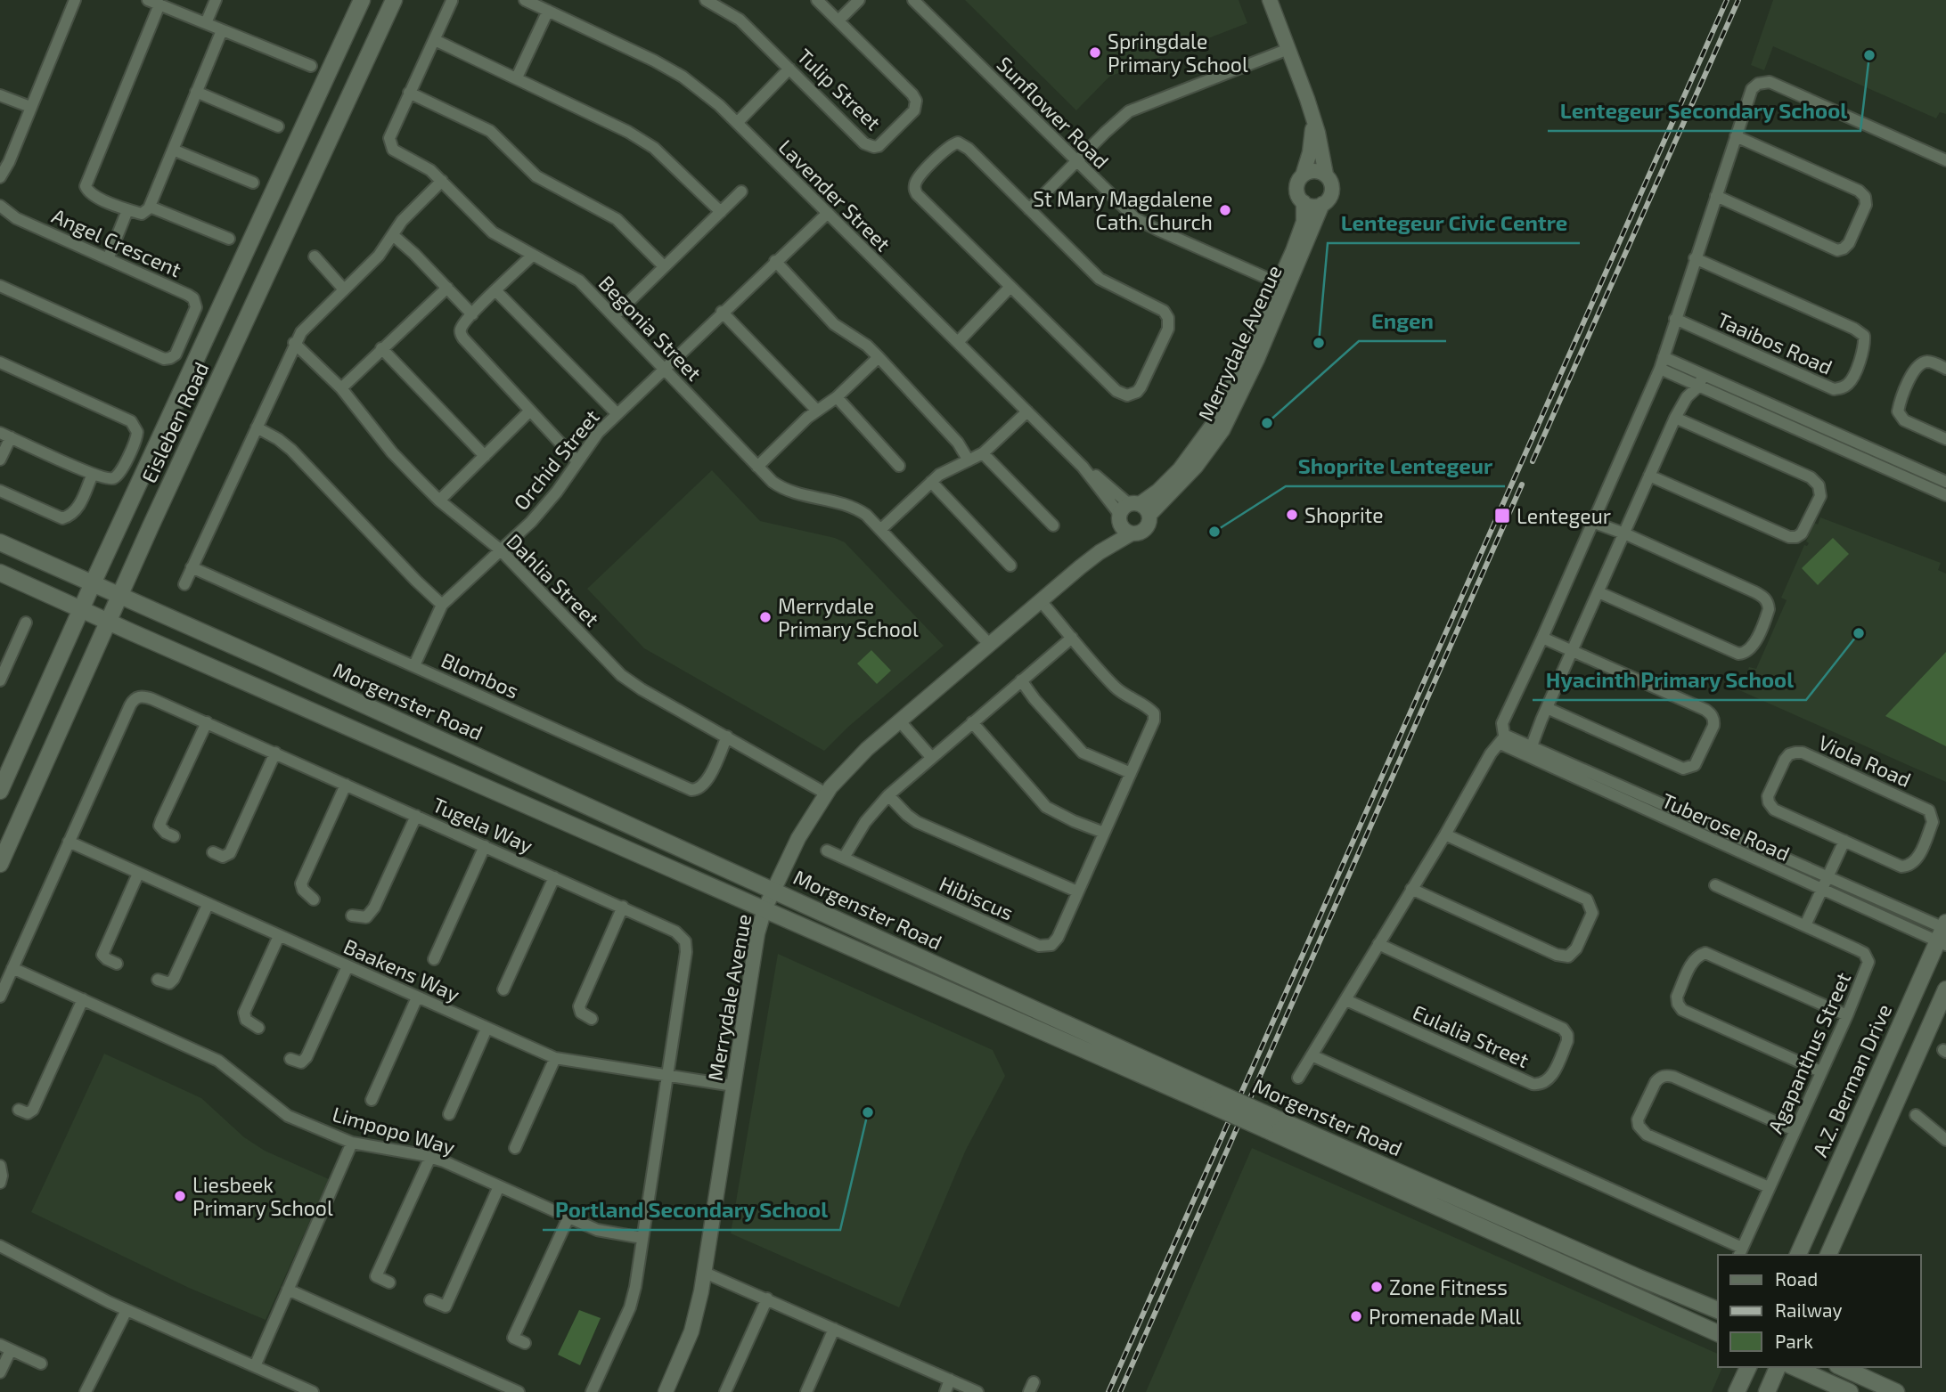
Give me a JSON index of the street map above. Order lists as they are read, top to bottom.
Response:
{
  "streets": {
    "main road": ["Eisleben Road", "Morgenster Road", "A.Z. Berman Drive"],
    "street": [
      "Tulip Street",
      "Sunflower Road",
      "Lavender Street",
      "Angel Crescent",
      "Begonia Street",
      "Merrydale Avenue",
      "Taaibos Road",
      "Orchid Street",
      "Dahlia Street",
      "Blombos",
      "Viola Road",
      "Tugela Way",
      "Tuberose Road",
      "Hibiscus",
      "Baakens Way",
      "Eulalia Street",
      "Agapanthus Street",
      "Limpopo Way"
    ]
  },
  "crossings": [
    ["Sunflower Road", "Merrydale Avenue"],
    ["Lavender Street", "Merrydale Avenue"],
    ["Lavender Street", "Orchid Street"],
    ["Begonia Street", "Merrydale Avenue"],
    ["Begonia Street", "Orchid Street"],
    ["Merrydale Avenue", "Dahlia Street"],
    ["Merrydale Avenue", "Morgenster Road"],
    ["Merrydale Avenue", "Hibiscus"],
    ["Merrydale Avenue", "Baakens Way"],
    ["Eisleben Road", "Morgenster Road"],
    ["Orchid Street", "Dahlia Street"],
    ["Orchid Street", "Blombos"],
    ["Dahlia Street", "Blombos"],
    ["Tugela Way", "Baakens Way"],
    ["Tugela Way", "Limpopo Way"],
    ["Tuberose Road", "A.Z. Berman Drive"]
  ],
  "places": {
    "other": [
      "Springdale Primary School",
      "Lentegeur Secondary School",
      "St Mary Magdalene Cath. Church",
      "Lentegeur Civic Centre",
      "Engen",
      "Shoprite",
      "Shoprite Lentegeur",
      "Merrydale Primary School",
      "Hyacinth Primary School",
      "Portland Secondary School",
      "Liesbeek Primary School",
      "Zone Fitness",
      "Promenade Mall"
    ],
    "transit": ["Lentegeur"]
  },
  "legend": ["Road", "Railway", "Park"]
}
